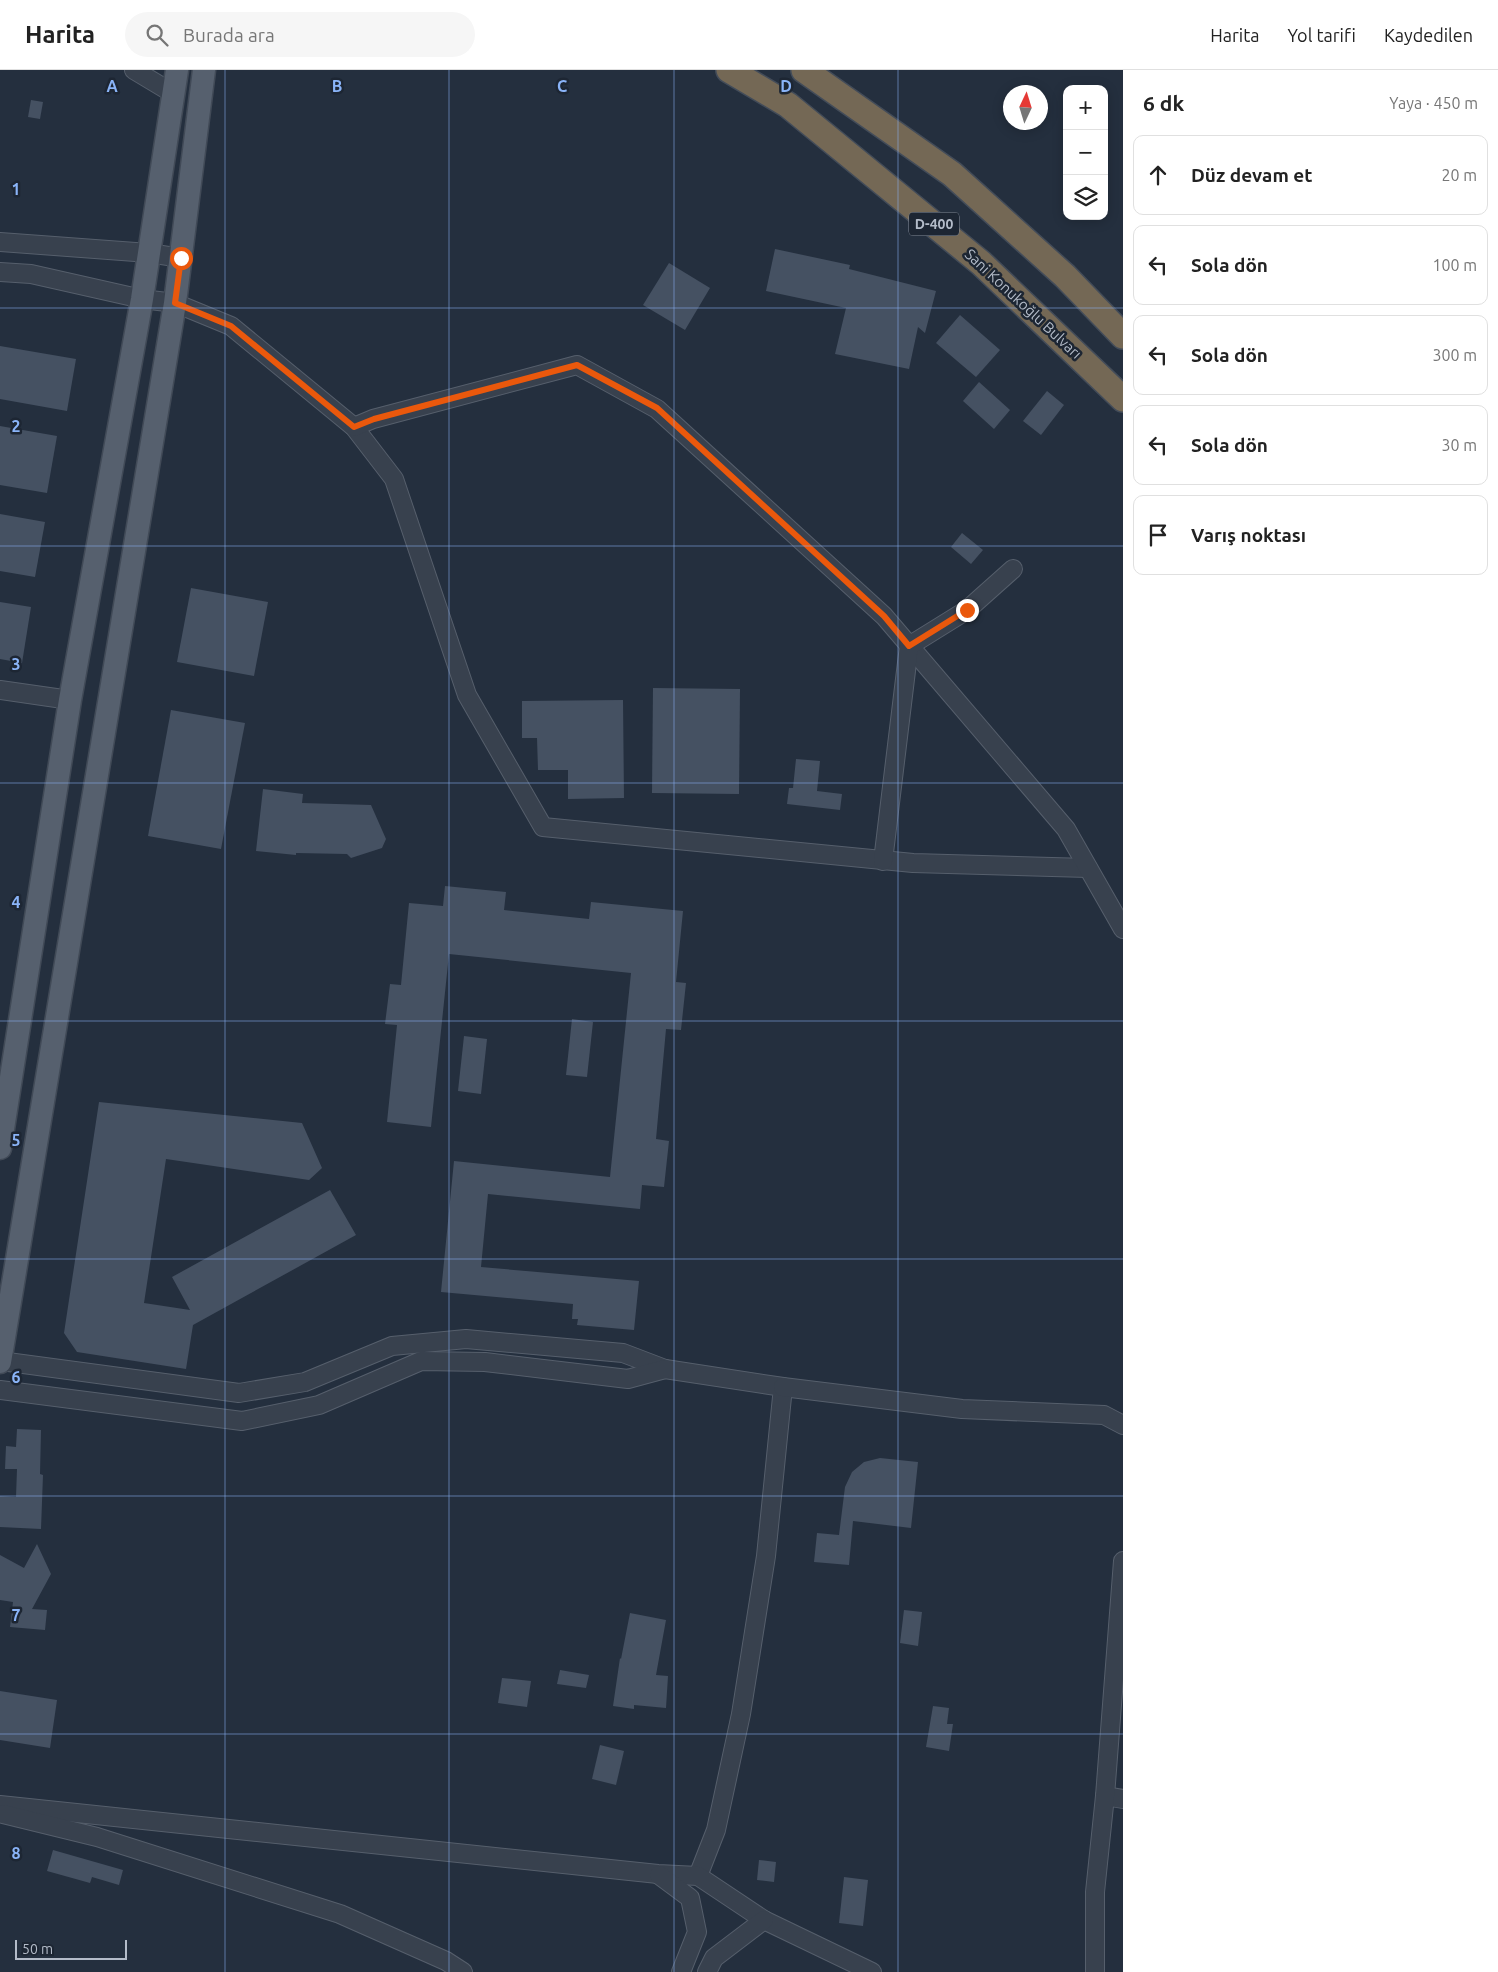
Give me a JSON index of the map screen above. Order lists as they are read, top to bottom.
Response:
{
  "streets": {
    "highway": ["D-400", "Sani Konukoğlu Bulvarı"]
  },
  "scale_bar": "50 m",
  "north": "top",
  "page": {
    "header": "Harita",
    "search": "Burada ara",
    "nav": ["Harita", "Yol tarifi", "Kaydedilen"],
    "heading": ["6 dk", "Yaya · 450 m"],
    "map_buttons": ["+", "−"],
    "list": [
      ["Düz devam et", "20 m"],
      ["Sola dön", "100 m"],
      ["Sola dön", "300 m"],
      ["Sola dön", "30 m"],
      "Varış noktası"
    ],
    "scale": "50 m"
  },
  "grid": {
    "columns": [
      "A",
      "B",
      "C",
      "D"
    ],
    "rows": [
      "1",
      "2",
      "3",
      "4",
      "5",
      "6",
      "7",
      "8"
    ]
  }
}
